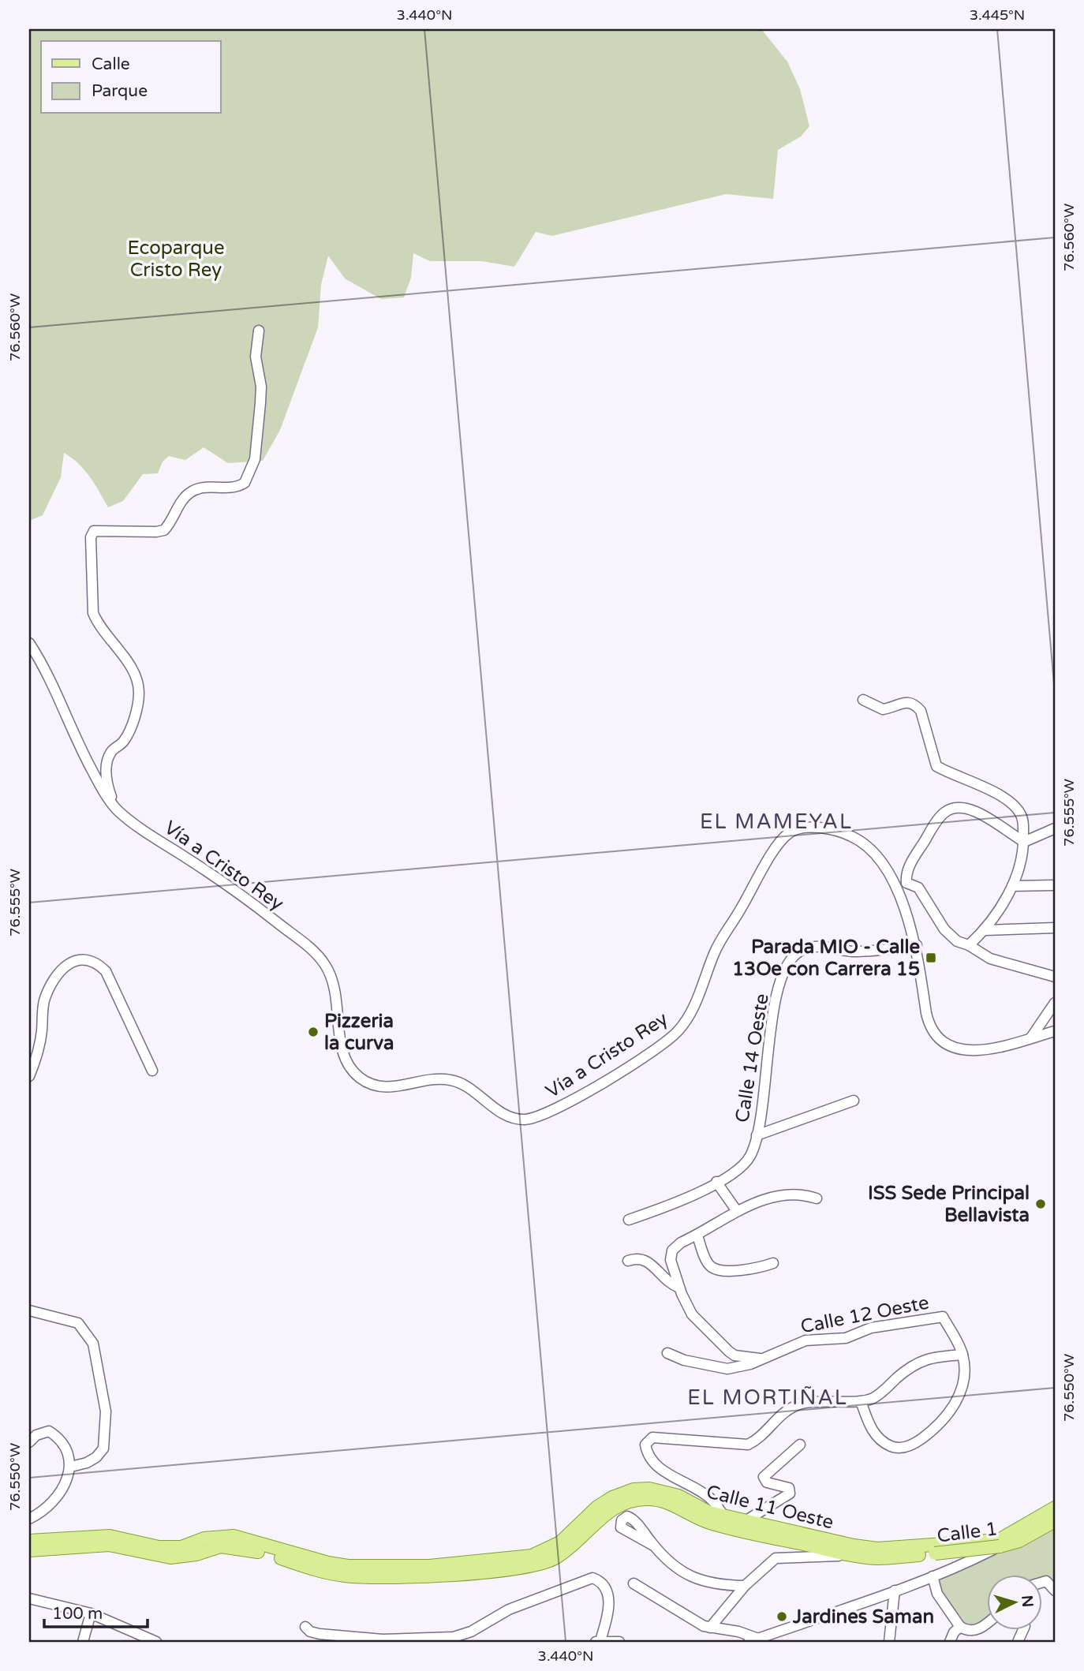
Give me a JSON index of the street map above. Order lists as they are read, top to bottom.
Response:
{
  "streets": {
    "main road": ["Calle 11 Oeste", "Calle 1"],
    "street": ["Vía a Cristo Rey", "Calle 14 Oeste", "Calle 12 Oeste"]
  },
  "crossings": [
    ["Vía a Cristo Rey", "Calle 14 Oeste"],
    ["Calle 11 Oeste", "Calle 1"]
  ],
  "districts": ["EL MAMEYAL", "EL MORTIÑAL"],
  "parks": ["Ecoparque Cristo Rey"],
  "places": {
    "transit": ["Parada MIO - Calle 13Oe con Carrera 15"],
    "other": ["Pizzeria la curva", "ISS Sede Principal Bellavista", "Jardines Saman"]
  },
  "legend": ["Calle", "Parque"],
  "scale_bar": "100 m",
  "north": "right",
  "coordinates": [
    "3.440°N",
    "3.445°N",
    "76.560°W",
    "76.555°W",
    "76.550°W"
  ]
}
